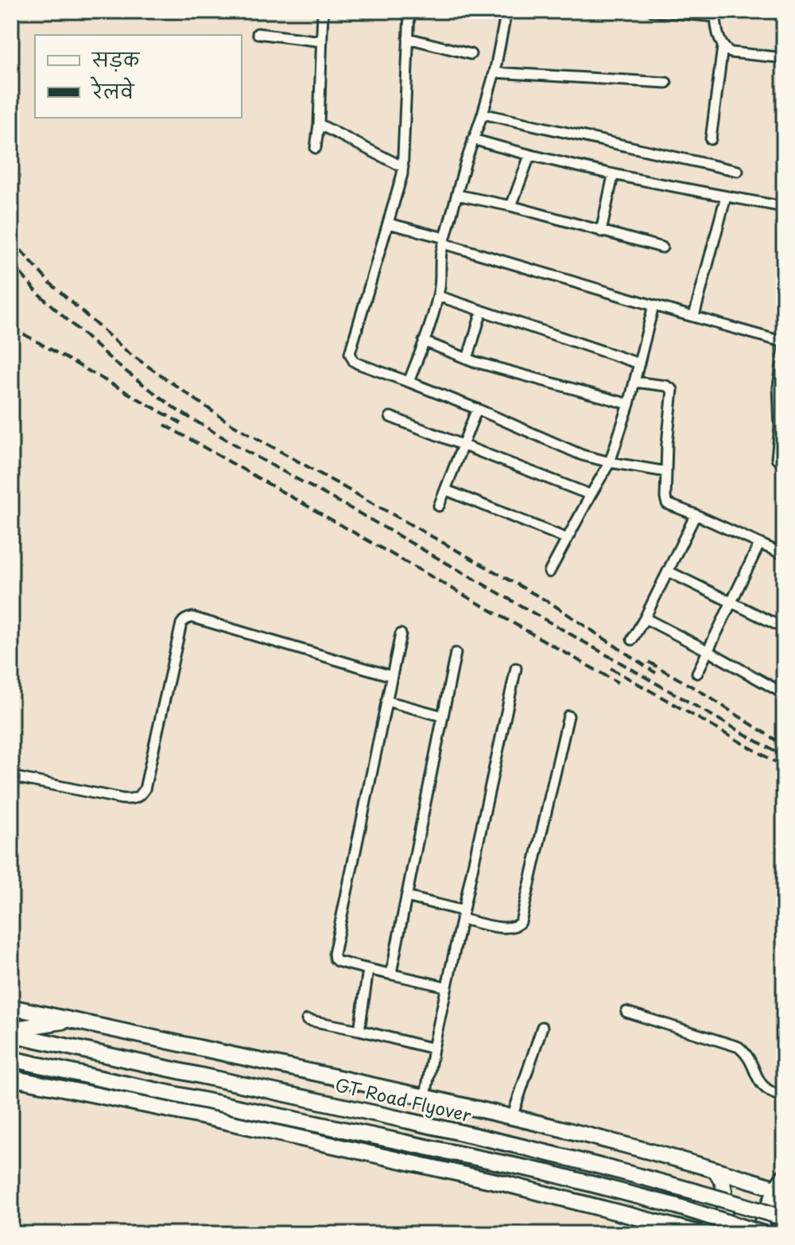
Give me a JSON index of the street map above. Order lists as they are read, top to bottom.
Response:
{
  "streets": {
    "highway": ["GT Road Flyover"]
  },
  "legend": ["सड़क", "रेलवे"]
}
